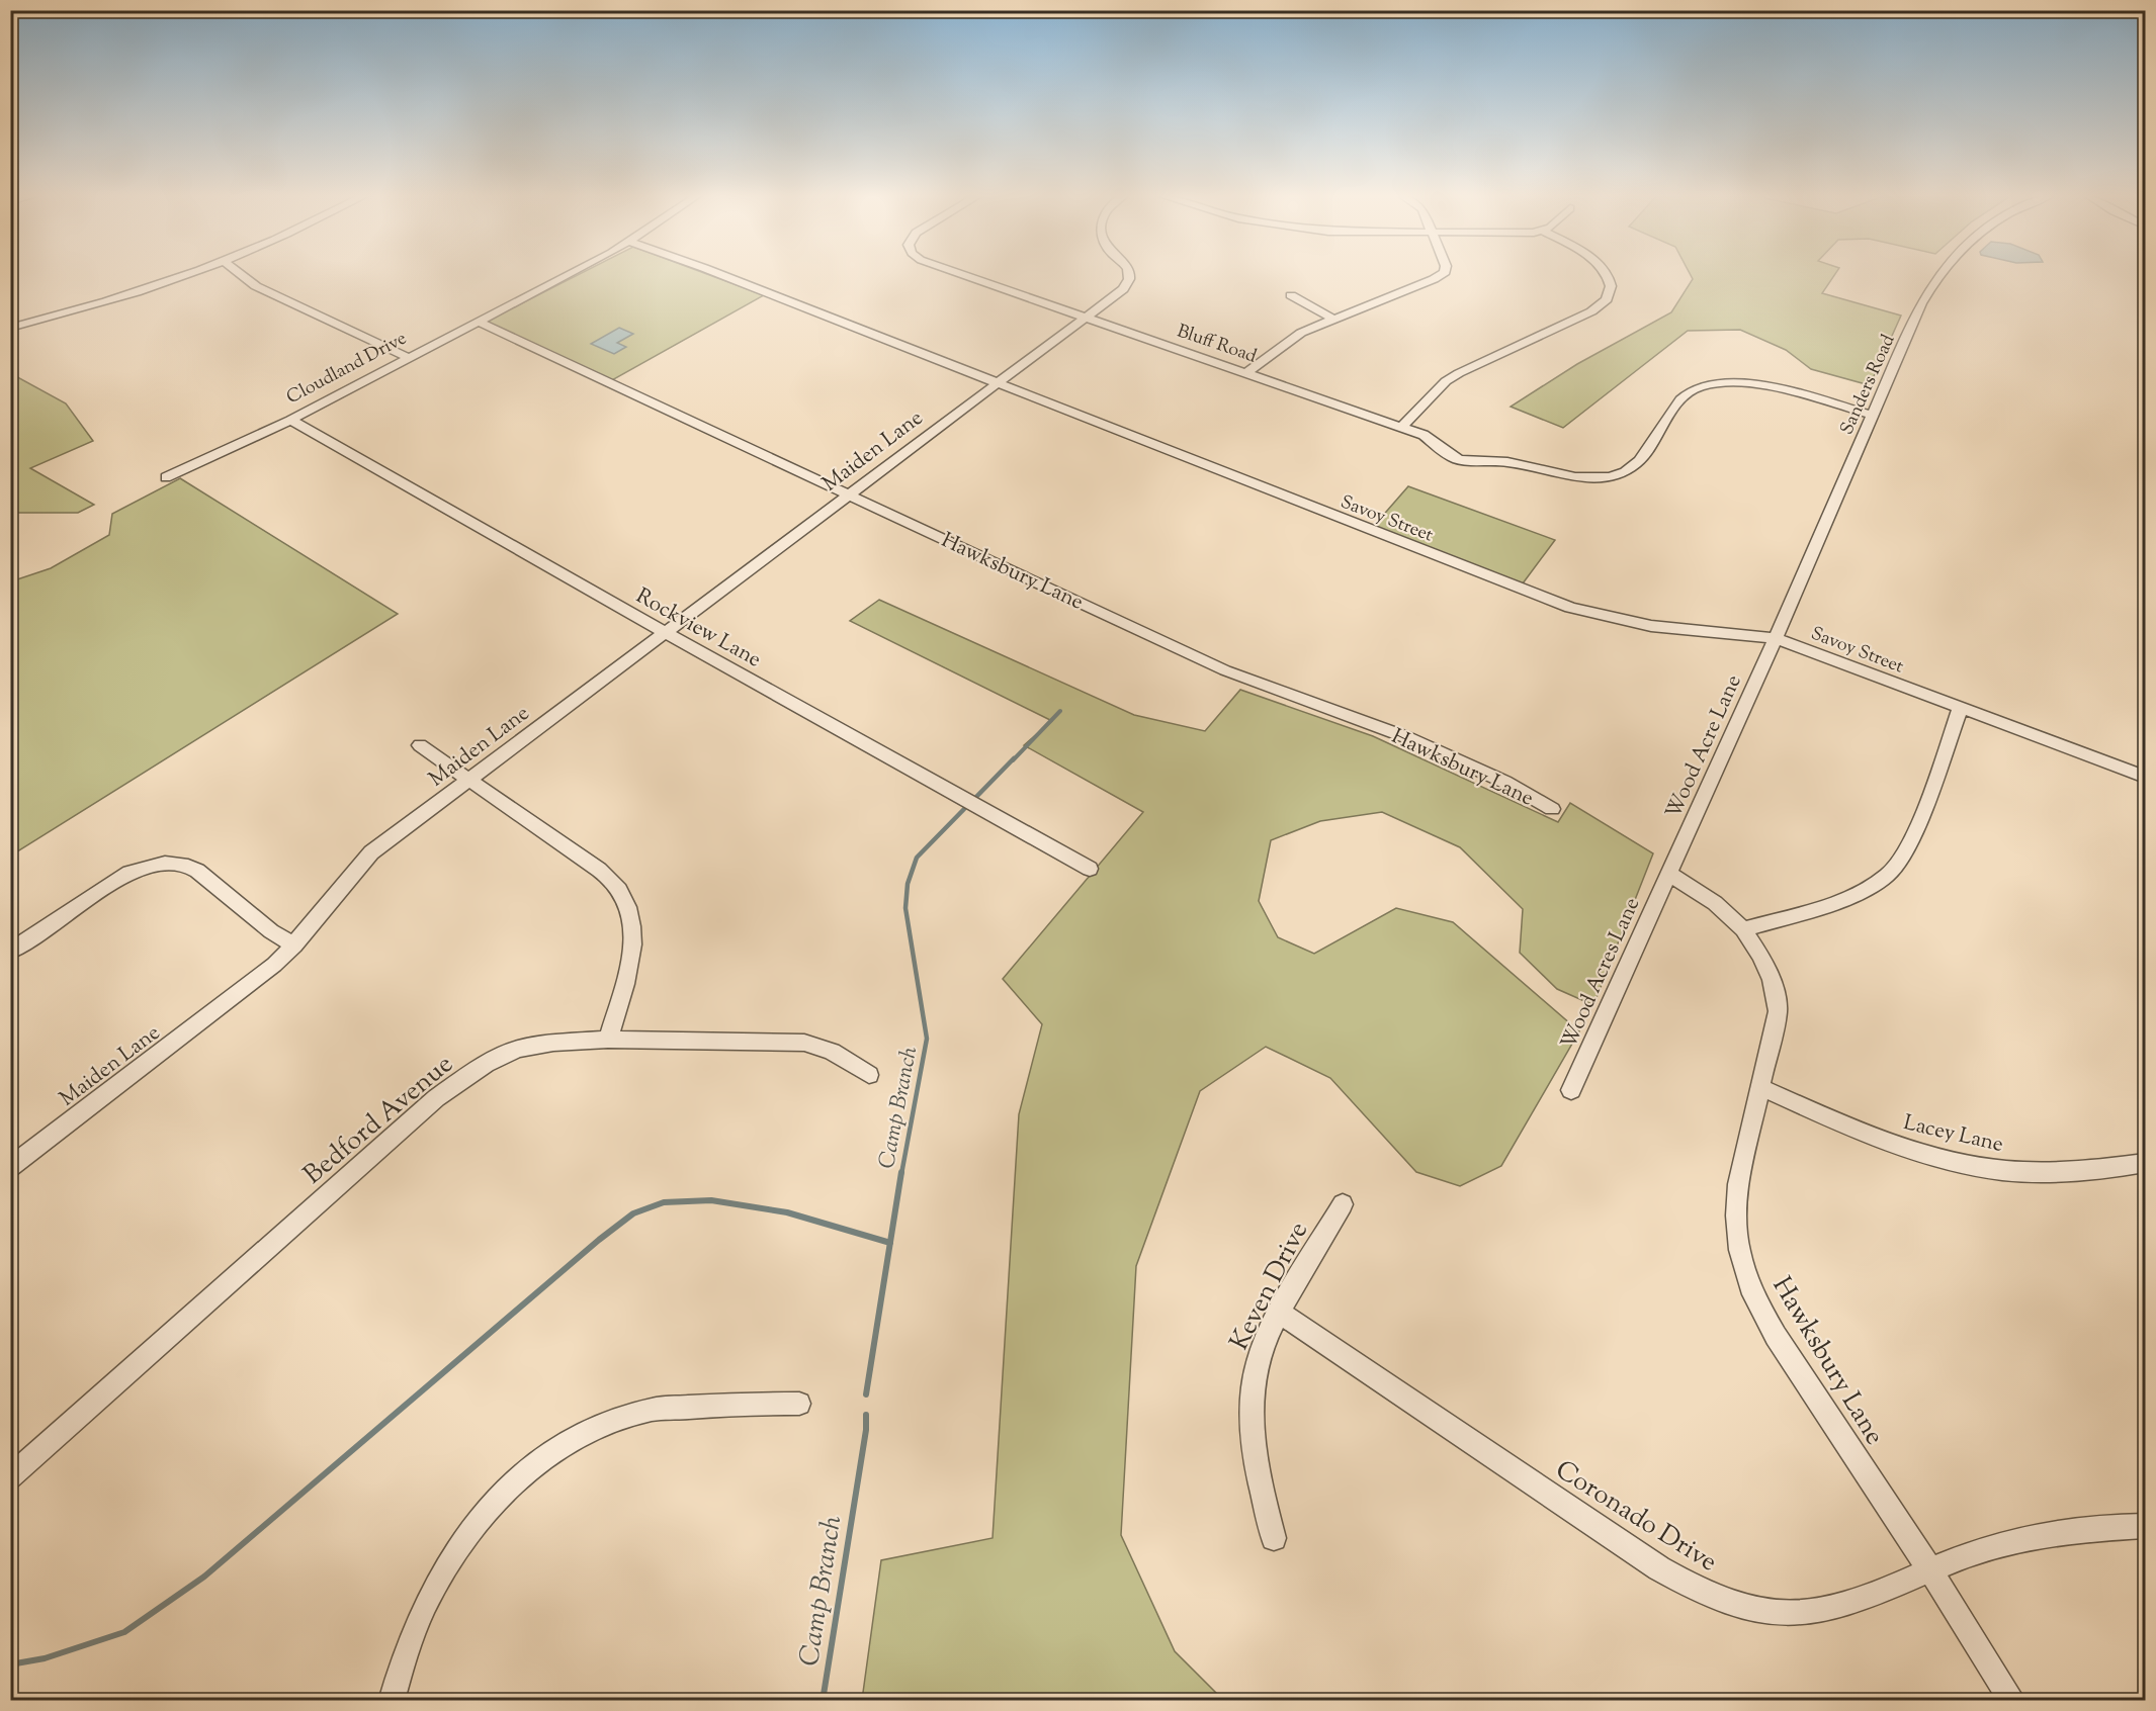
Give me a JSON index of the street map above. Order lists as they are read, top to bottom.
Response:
{
  "streets": {
    "street": [
      "Bluff Road",
      "Cloudland Drive",
      "Sanders Road",
      "Maiden Lane",
      "Savoy Street",
      "Hawksbury Lane",
      "Rockview Lane",
      "Wood Acre Lane",
      "Wood Acres Lane",
      "Bedford Avenue",
      "Lacey Lane",
      "Keven Drive",
      "Coronado Drive"
    ]
  },
  "crossings": [
    ["Bluff Road", "Sanders Road"],
    ["Bluff Road", "Maiden Lane"],
    ["Cloudland Drive", "Hawksbury Lane"],
    ["Cloudland Drive", "Rockview Lane"],
    ["Sanders Road", "Savoy Street"],
    ["Sanders Road", "Wood Acre Lane"],
    ["Maiden Lane", "Savoy Street"],
    ["Maiden Lane", "Hawksbury Lane"],
    ["Maiden Lane", "Rockview Lane"],
    ["Savoy Street", "Wood Acre Lane"],
    ["Hawksbury Lane", "Wood Acre Lane"],
    ["Hawksbury Lane", "Wood Acres Lane"],
    ["Hawksbury Lane", "Lacey Lane"],
    ["Hawksbury Lane", "Coronado Drive"],
    ["Wood Acre Lane", "Wood Acres Lane"],
    ["Keven Drive", "Coronado Drive"]
  ],
  "water": ["Camp Branch"]
}
